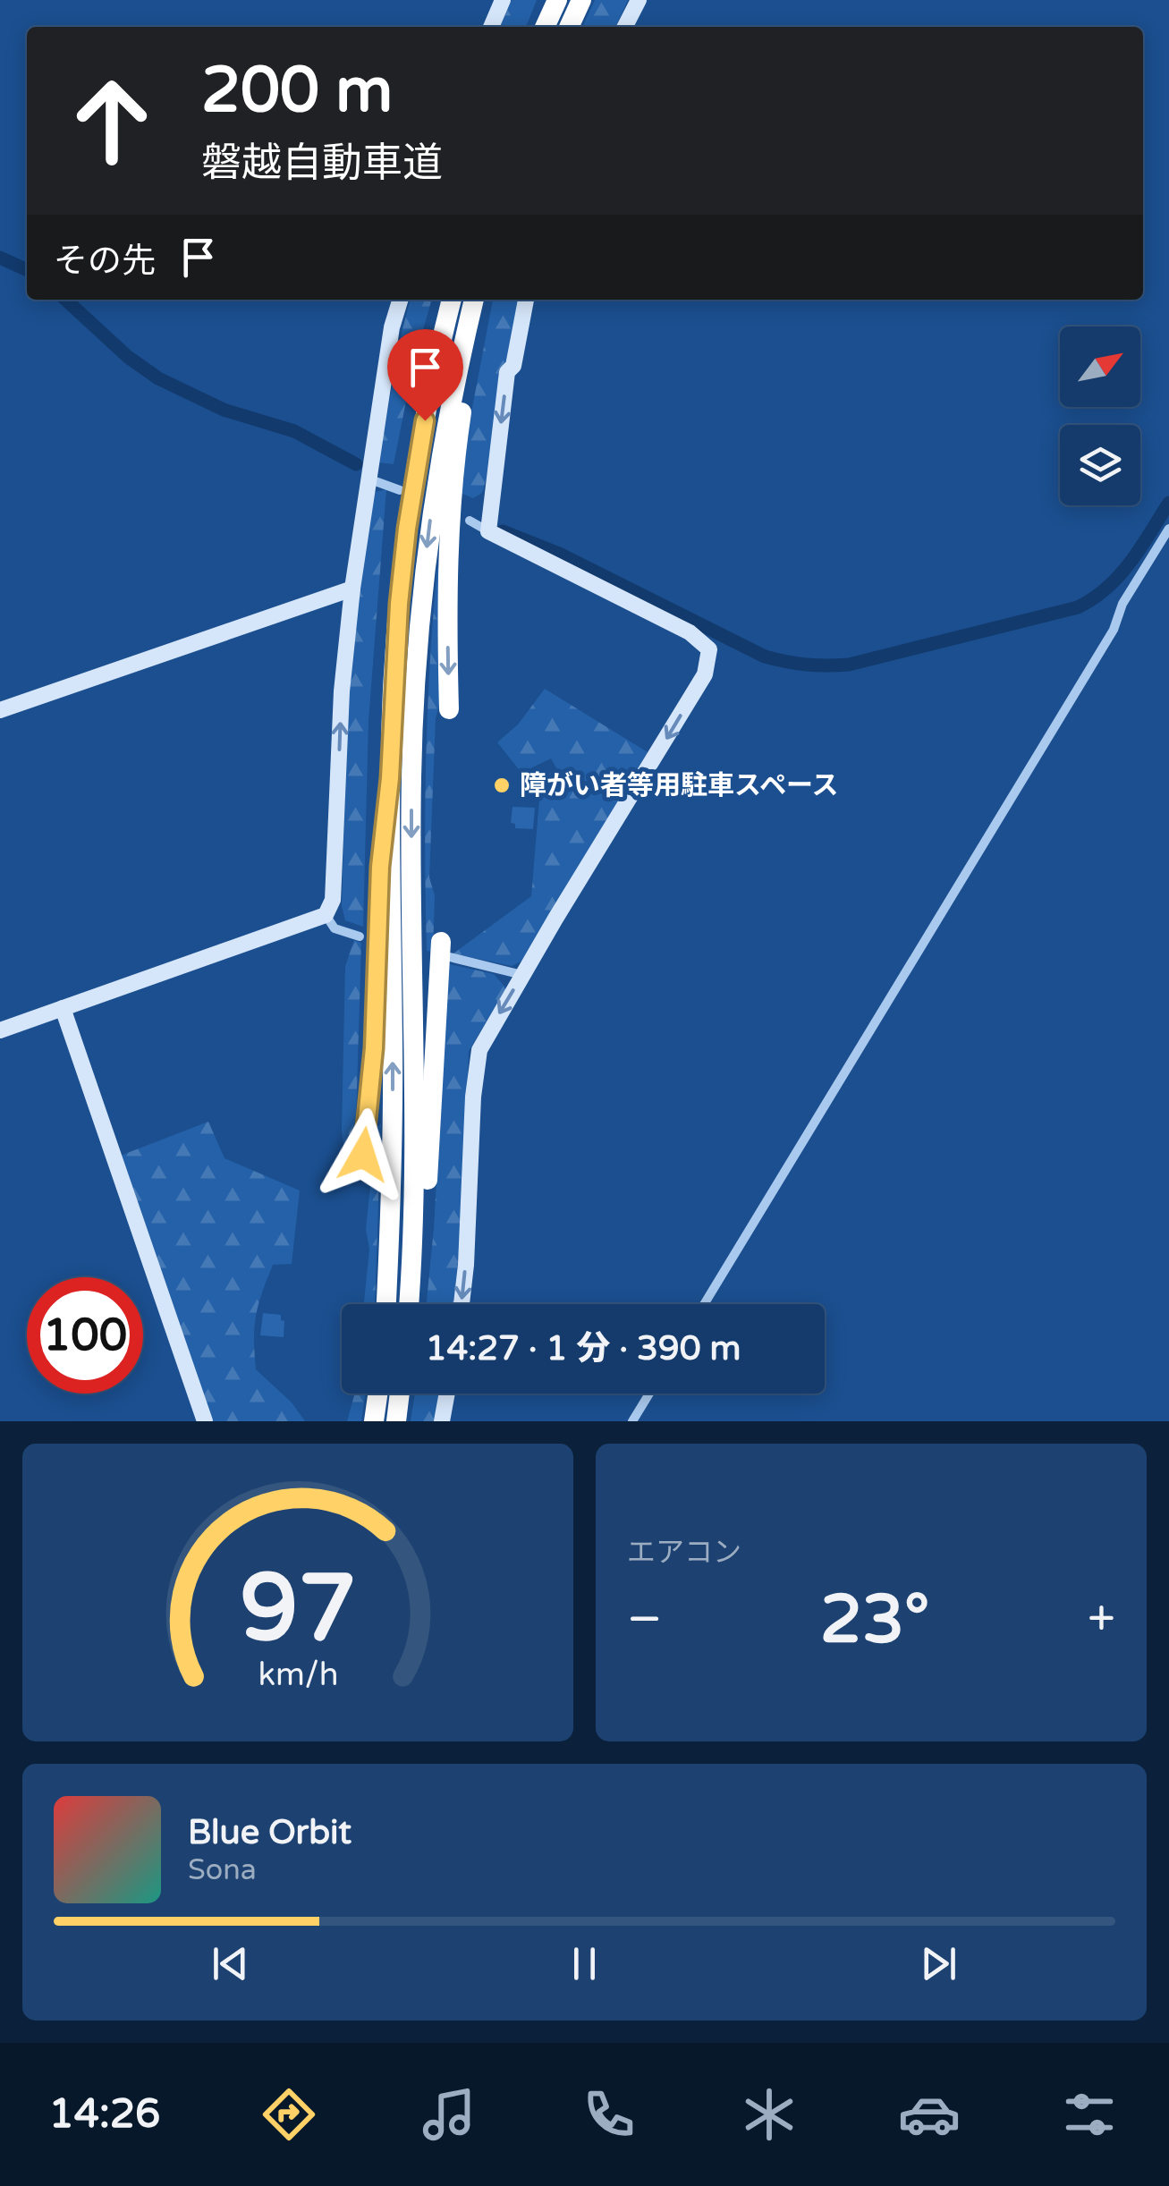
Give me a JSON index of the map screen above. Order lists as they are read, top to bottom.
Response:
{
  "places": ["障がい者等用駐車スペース"],
  "north": "top right",
  "page": {
    "turn": ["200 m", "磐越自動車道"],
    "then": "その先",
    "limit": "100",
    "trip": "14:27 · 1 分 · 390 m",
    "tile": "エアコン",
    "heat": ["−", "23°", "+"],
    "song": ["Blue Orbit", "Sona"],
    "tabs": "14:26",
    "gauge": ["97", "km/h"]
  }
}
